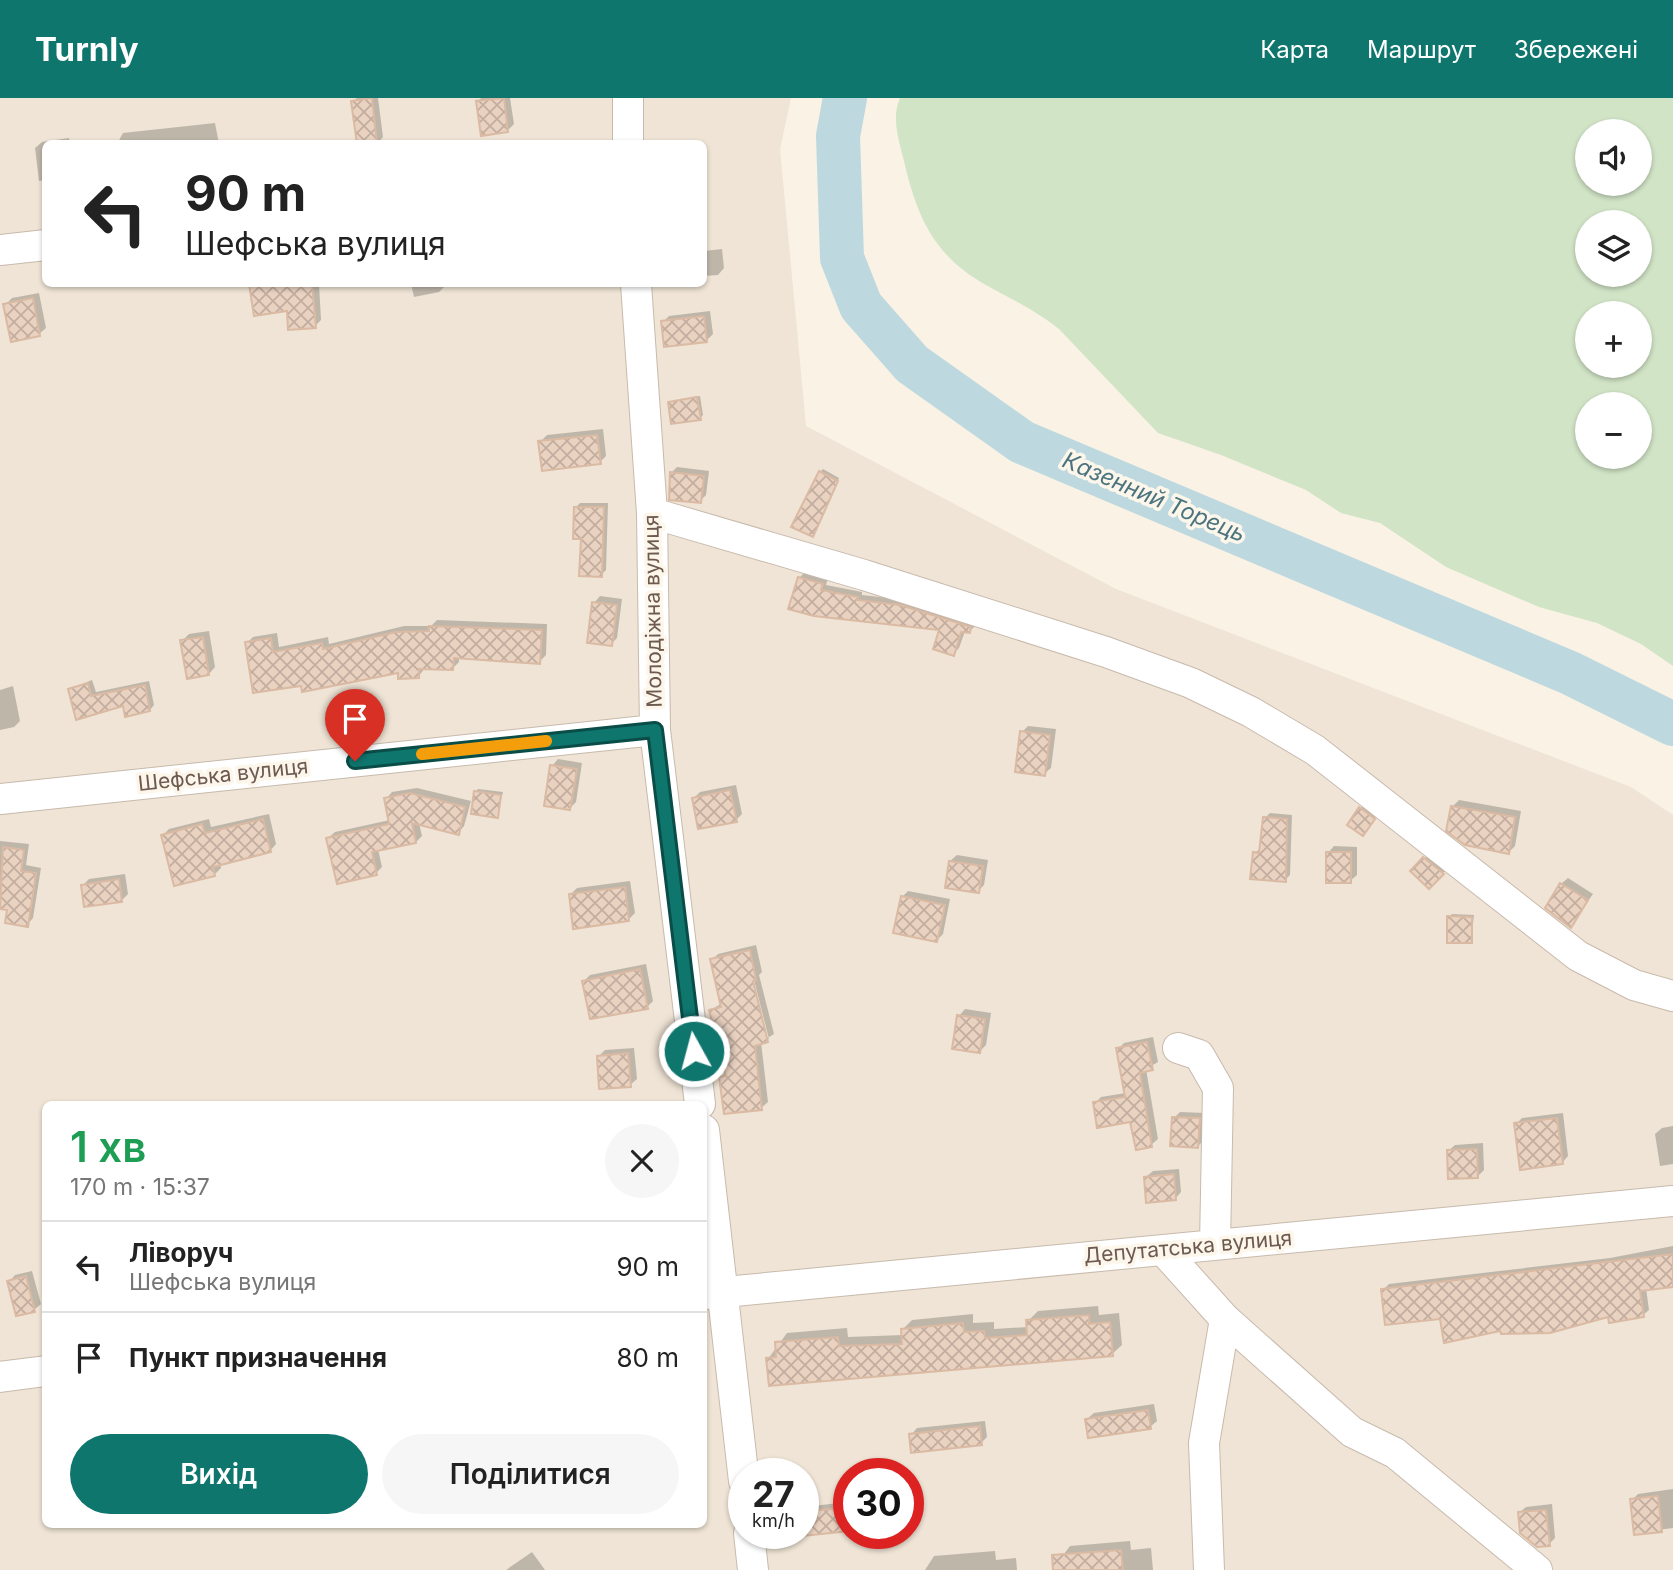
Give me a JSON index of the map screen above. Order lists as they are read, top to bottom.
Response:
{
  "streets": {
    "street": ["Молодіжна вулиця", "Шефська вулиця", "Депутатська вулиця"]
  },
  "crossings": [
    ["Молодіжна вулиця", "Шефська вулиця"]
  ],
  "water": ["Казенний Торець"],
  "page": {
    "header": "Turnly",
    "nav": ["Карта", "Маршрут", "Збережені"],
    "map_buttons": ["+", "−"],
    "turn": ["90 m", "Шефська вулиця"],
    "heading": ["1 хв", "170 m · 15:37"],
    "list": [
      {
        "name": "Ліворуч",
        "note": "Шефська вулиця",
        "value": "90 m"
      },
      {
        "name": "Пункт призначення",
        "value": "80 m"
      }
    ],
    "buttons": ["Вихід", "Поділитися"],
    "speed": "27 km/h",
    "limit": "30"
  }
}
